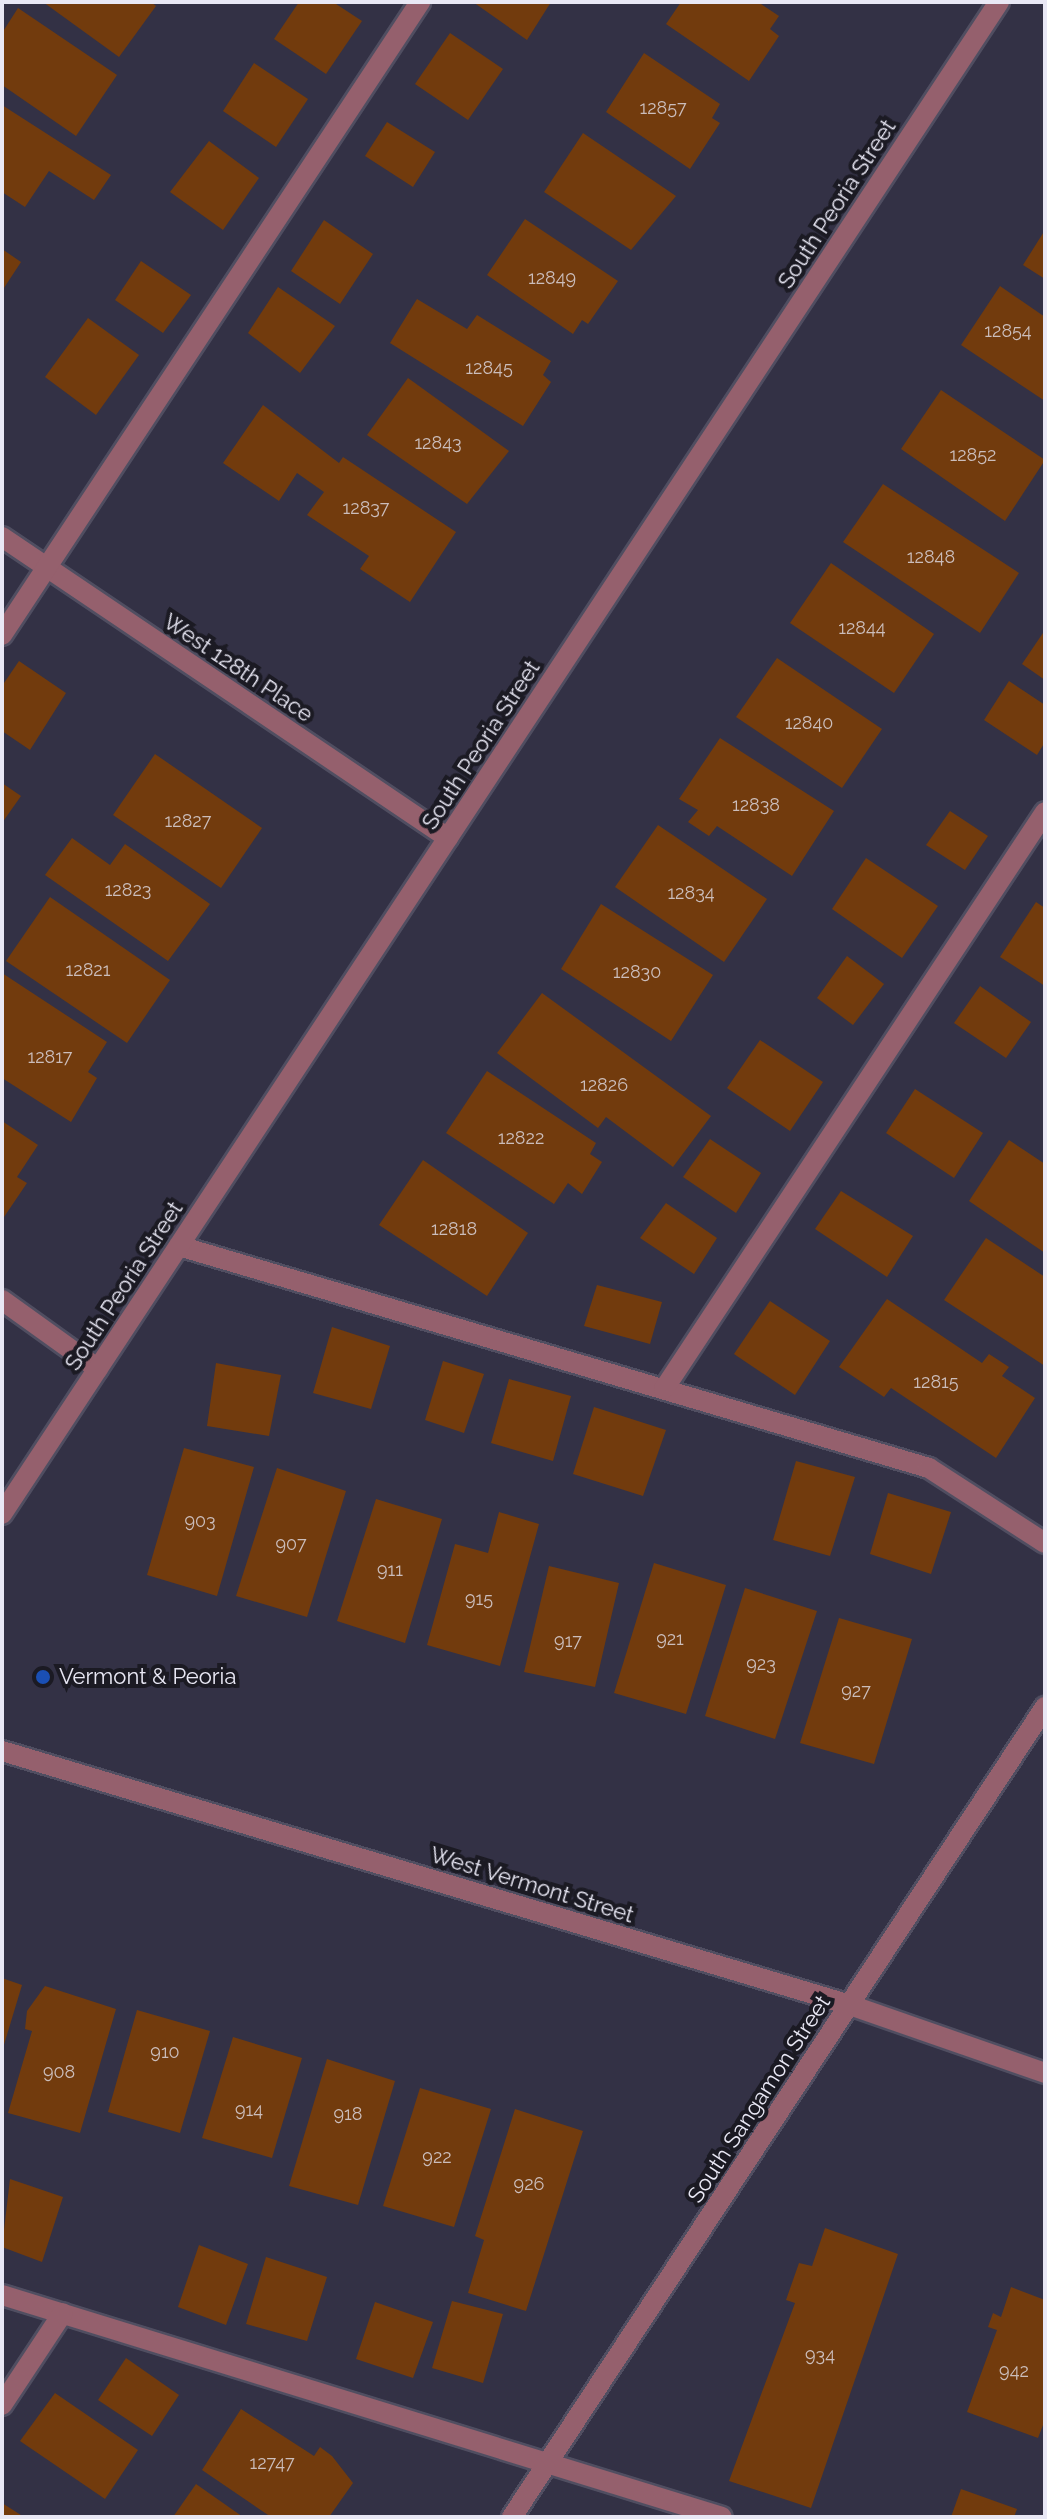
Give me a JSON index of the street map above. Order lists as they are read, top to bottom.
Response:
{
  "streets": {
    "street": [
      "South Peoria Street",
      "West 128th Place",
      "West Vermont Street",
      "South Sangamon Street"
    ]
  },
  "crossings": [
    ["South Peoria Street", "West 128th Place"],
    ["West Vermont Street", "South Sangamon Street"]
  ],
  "places": ["Vermont & Peoria"],
  "house_numbers": [
    "12857",
    "12849",
    "12854",
    "12845",
    "12843",
    "12852",
    "12837",
    "12848",
    "12844",
    "12840",
    "12838",
    "12827",
    "12823",
    "12834",
    "12821",
    "12830",
    "12817",
    "12826",
    "12822",
    "12818",
    "12815",
    "903",
    "907",
    "911",
    "915",
    "921",
    "917",
    "923",
    "927",
    "910",
    "908",
    "914",
    "918",
    "922",
    "926",
    "934",
    "942",
    "12747"
  ]
}
